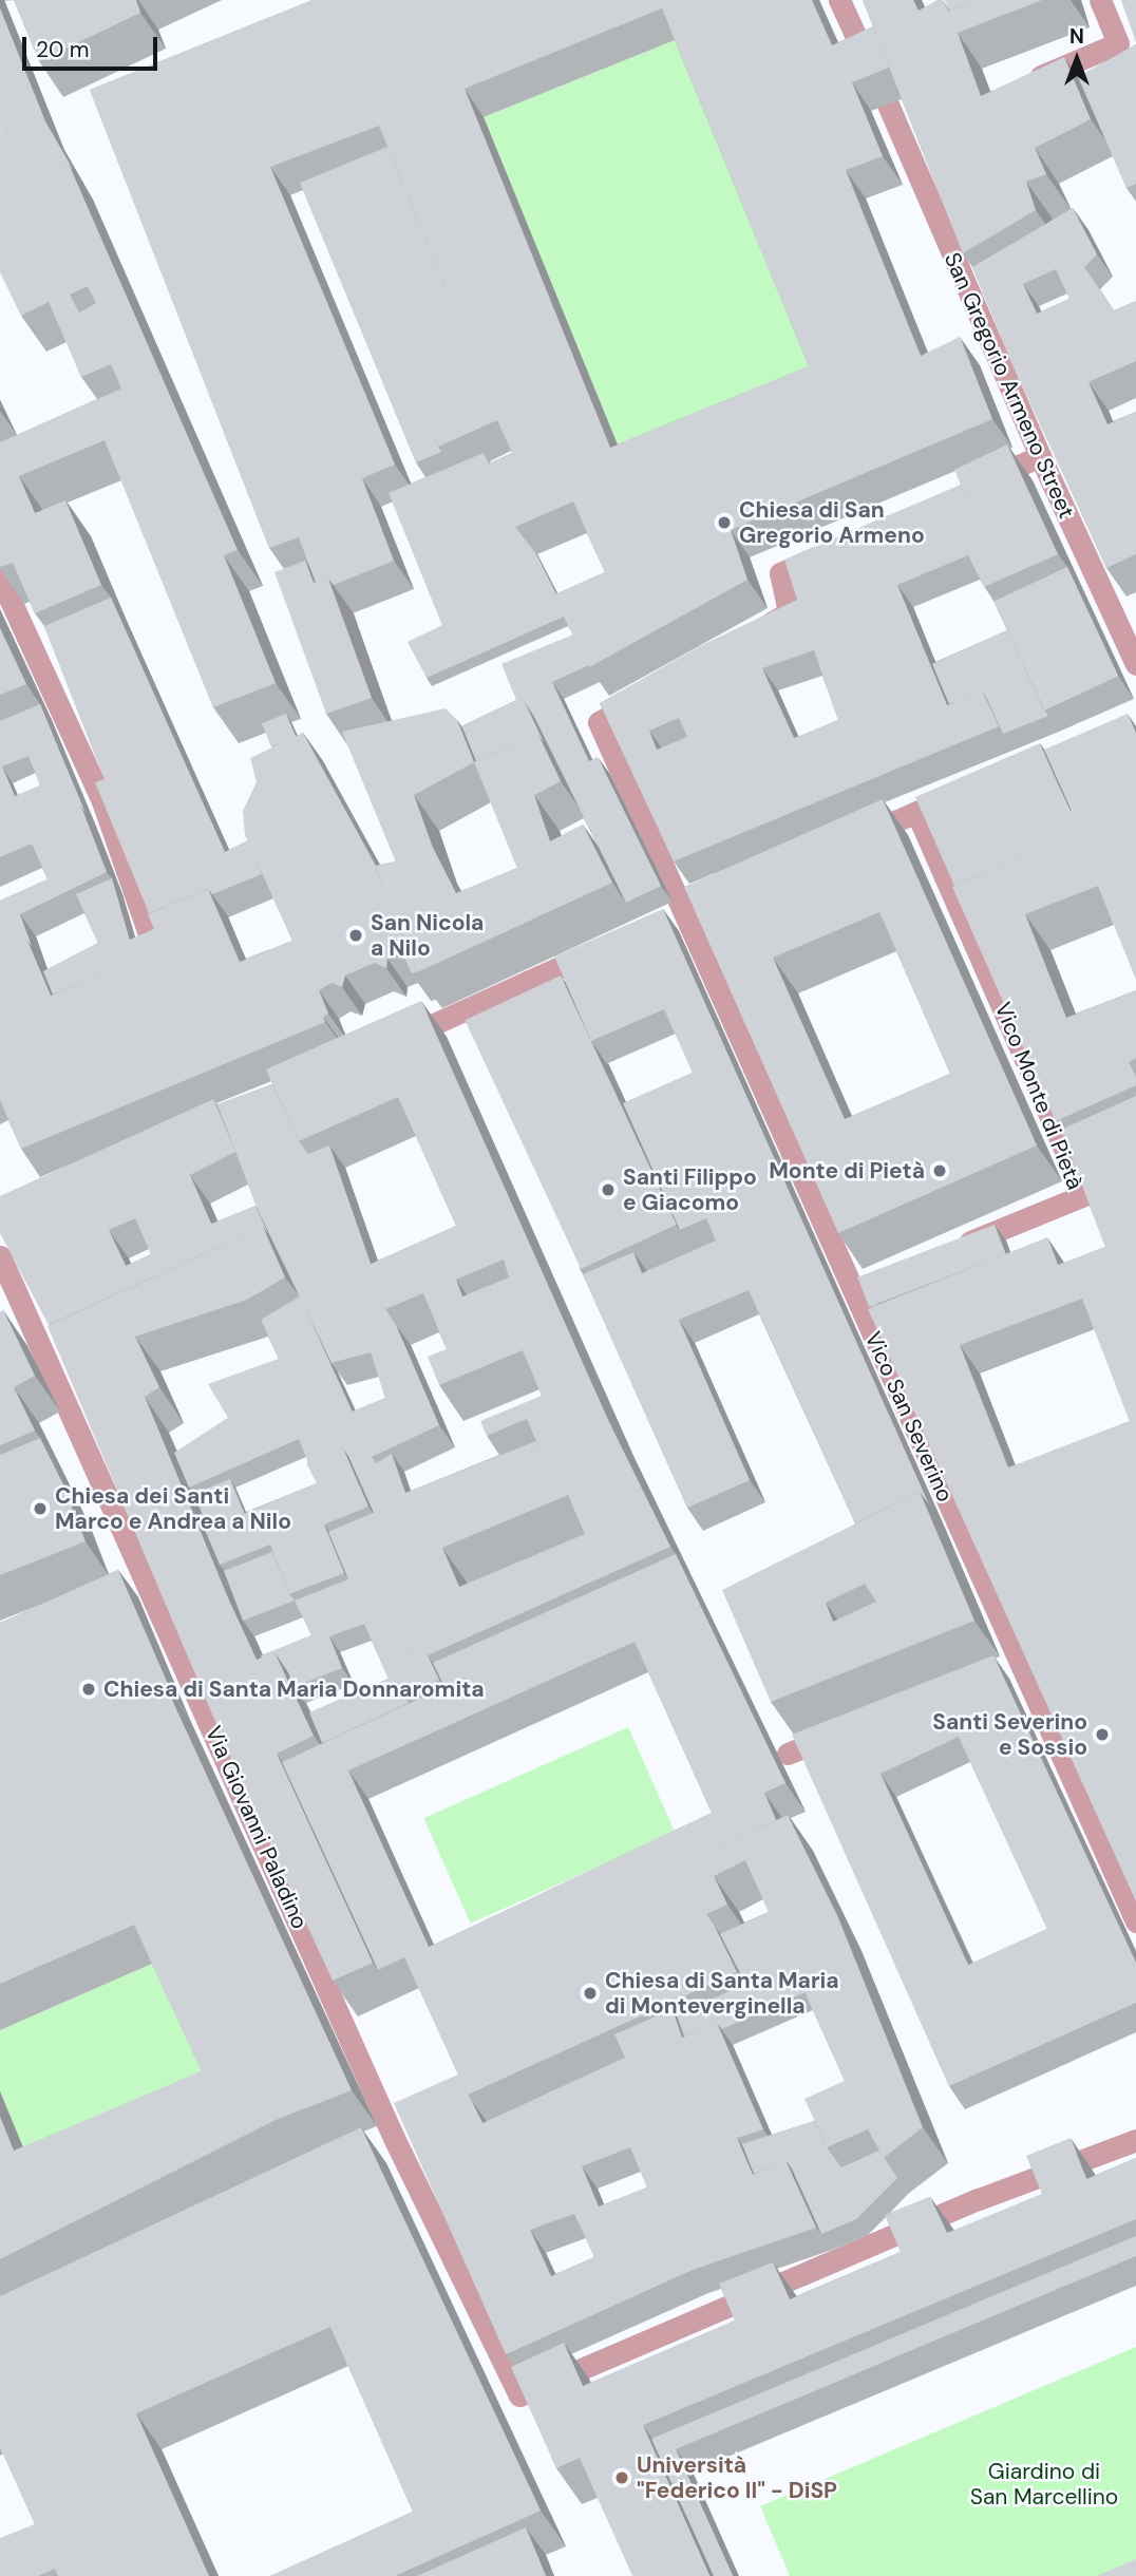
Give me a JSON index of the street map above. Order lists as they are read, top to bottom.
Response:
{
  "streets": {
    "street": [
      "San Gregorio Armeno Street",
      "Vico Monte di Pietà",
      "Vico San Severino",
      "Via Giovanni Paladino"
    ]
  },
  "parks": ["Giardino di San Marcellino"],
  "places": [
    "Chiesa di San Gregorio Armeno",
    "San Nicola a Nilo",
    "Monte di Pietà",
    "Santi Filippo e Giacomo",
    "Chiesa dei Santi Marco e Andrea a Nilo",
    "Chiesa di Santa Maria Donnaromita",
    "Santi Severino e Sossio",
    "Chiesa di Santa Maria di Monteverginella",
    "Università \"Federico II\" - DiSP"
  ],
  "scale_bar": "20 m",
  "north": "top"
}
